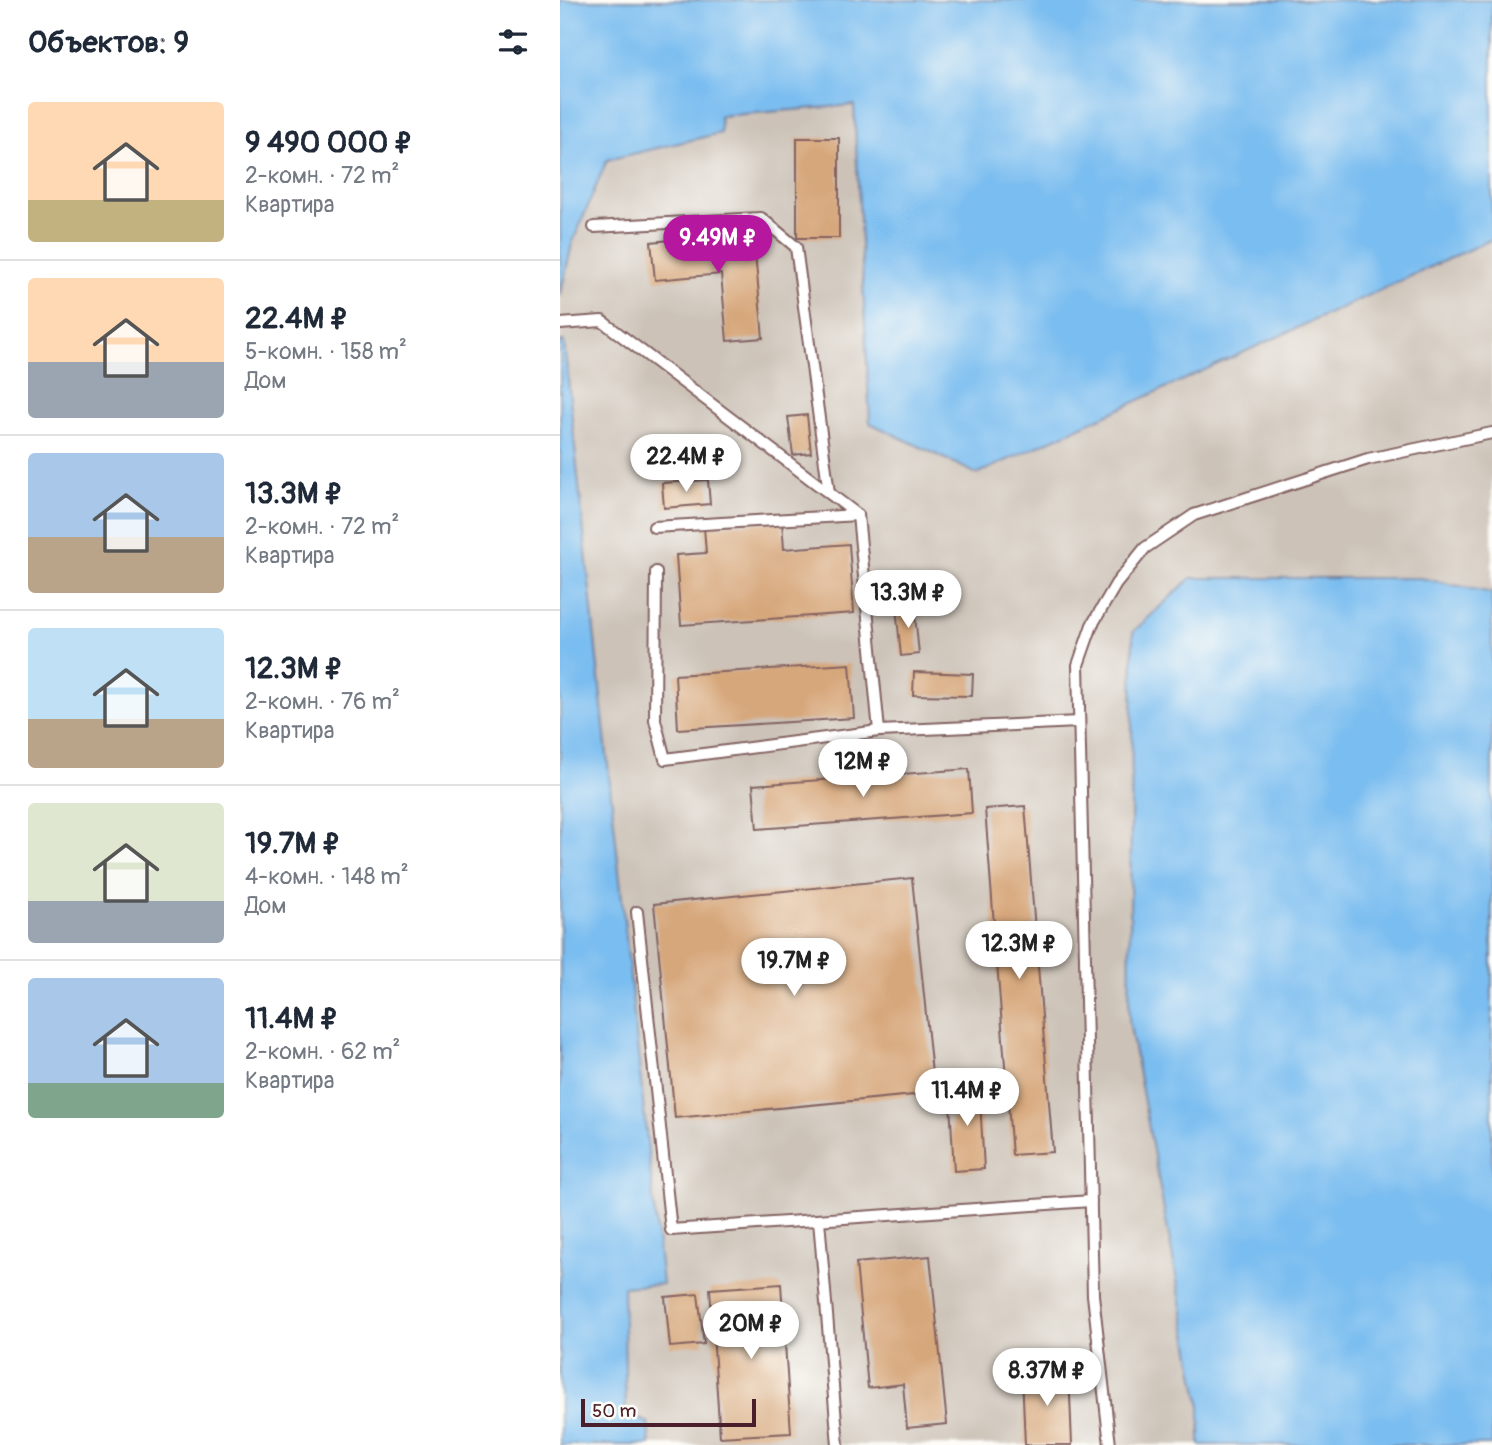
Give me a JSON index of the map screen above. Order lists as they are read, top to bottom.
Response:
{
  "scale_bar": "50 m",
  "page": {
    "heading": "Объектов: 9",
    "list": [
      {
        "name": "9 490 000 ₽",
        "note": "2-комн. · 72 m² · Квартира"
      },
      {
        "name": "22.4M ₽",
        "note": "5-комн. · 158 m² · Дом"
      },
      {
        "name": "13.3M ₽",
        "note": "2-комн. · 72 m² · Квартира"
      },
      {
        "name": "12.3M ₽",
        "note": "2-комн. · 76 m² · Квартира"
      },
      {
        "name": "19.7M ₽",
        "note": "4-комн. · 148 m² · Дом"
      },
      {
        "name": "11.4M ₽",
        "note": "2-комн. · 62 m² · Квартира"
      }
    ],
    "price": [
      "9.49M ₽",
      "22.4M ₽",
      "13.3M ₽",
      "12M ₽",
      "12.3M ₽",
      "19.7M ₽",
      "11.4M ₽",
      "20M ₽",
      "8.37M ₽"
    ],
    "scale": "50 m"
  }
}
